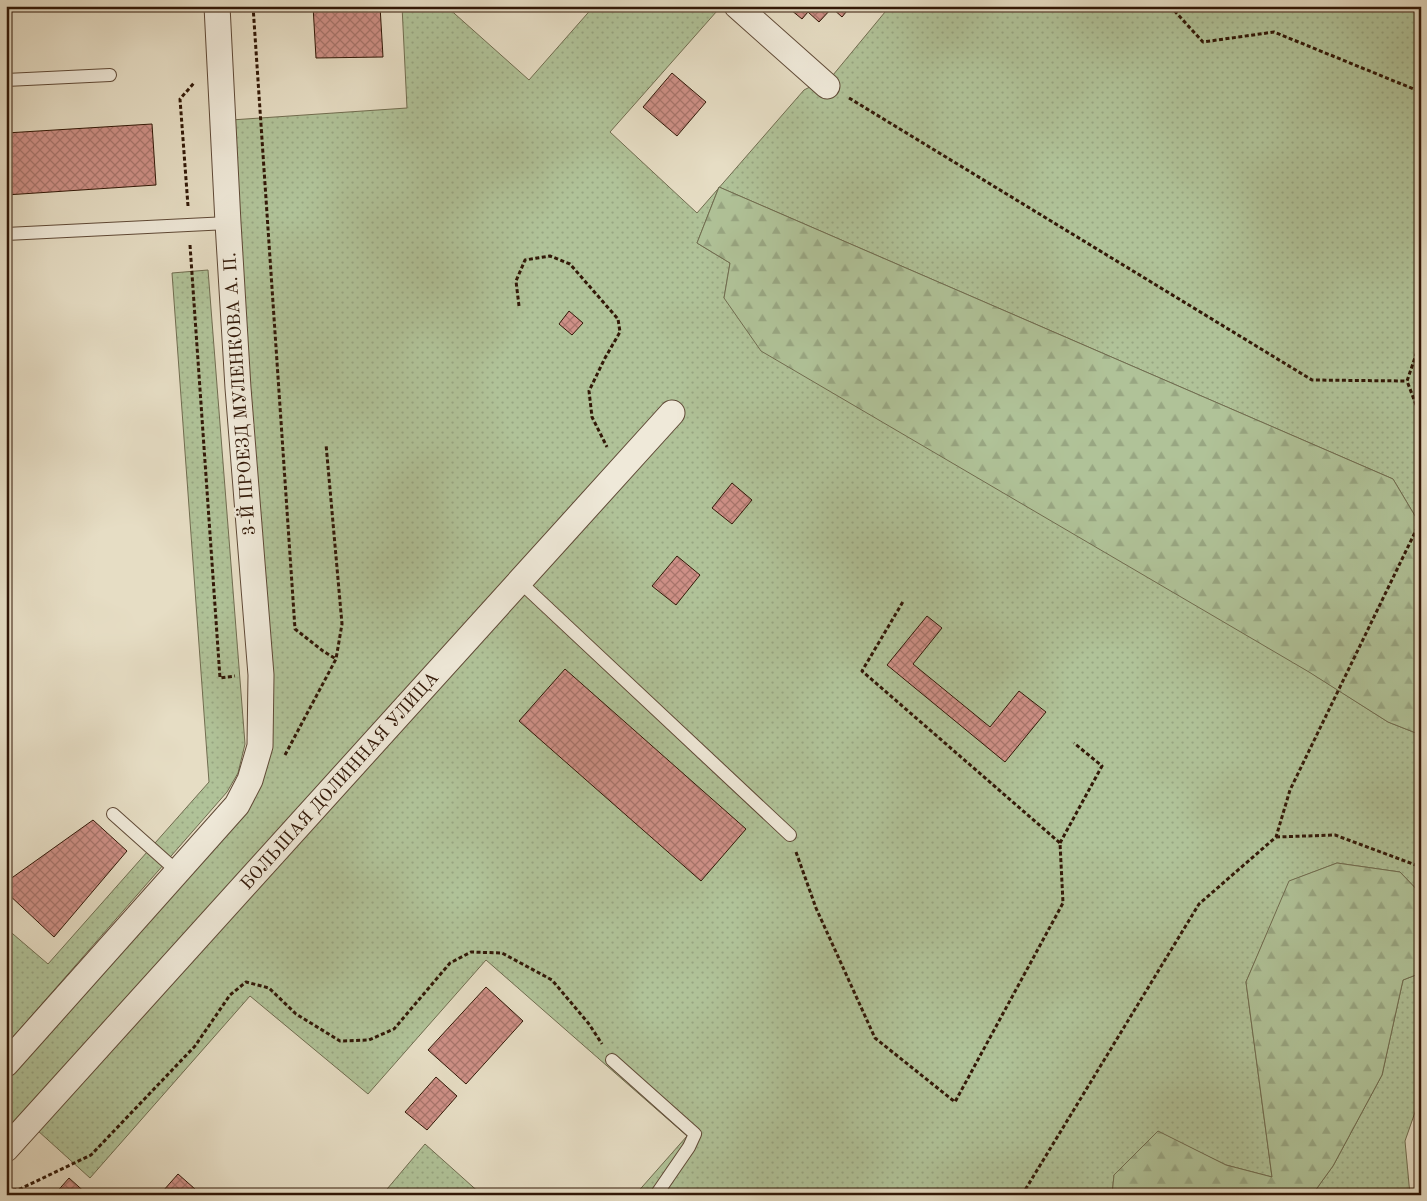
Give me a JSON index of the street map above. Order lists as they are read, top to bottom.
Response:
{
  "streets": {
    "street": ["3-Й ПРОЕЗД МУЛЕНКОВА А. П.", "БОЛЬШАЯ ДОЛИННАЯ УЛИЦА"]
  }
}
